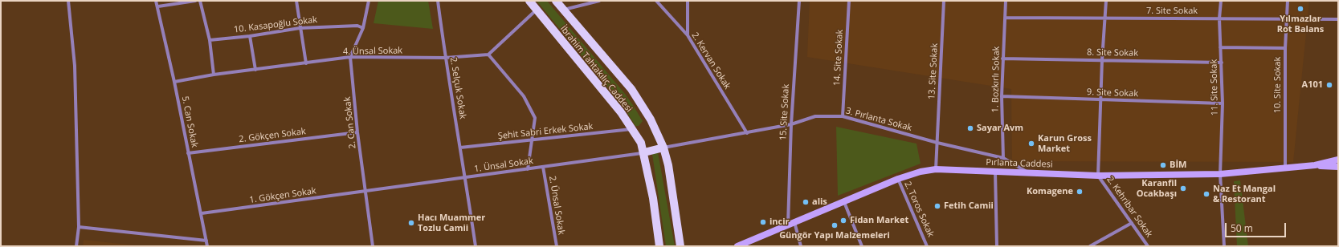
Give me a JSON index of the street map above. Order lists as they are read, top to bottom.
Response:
{
  "streets": {
    "main road": ["İbrahim Tahtakılıç Caddesi"],
    "street": [
      "7. Site Sokak",
      "10. Kasapoğlu Sokak",
      "4. Ünsal Sokak",
      "8. Site Sokak",
      "14. Site Sokak",
      "2. Kervan Sokak",
      "13. Site Sokak",
      "1. Bozkırlı Sokak",
      "10. Site Sokak",
      "11. Site Sokak",
      "2. Selçuk Sokak",
      "9. Site Sokak",
      "15. Site Sokak",
      "3. Pırlanta Sokak",
      "5. Can Sokak",
      "2. Can Sokak",
      "Şehit Sabri Erkek Sokak",
      "2. Gökçen Sokak",
      "Pırlanta Caddesi",
      "1. Ünsal Sokak",
      "1. Gökçen Sokak",
      "2. Ünsal Sokak",
      "2. Kehribar Sokak",
      "2. Toros Sokak"
    ]
  },
  "crossings": [
    ["7. Site Sokak", "1. Bozkırlı Sokak"],
    ["7. Site Sokak", "10. Site Sokak"],
    ["7. Site Sokak", "11. Site Sokak"],
    ["10. Kasapoğlu Sokak", "2. Can Sokak"],
    ["4. Ünsal Sokak", "2. Selçuk Sokak"],
    ["4. Ünsal Sokak", "5. Can Sokak"],
    ["4. Ünsal Sokak", "2. Can Sokak"],
    ["8. Site Sokak", "1. Bozkırlı Sokak"],
    ["8. Site Sokak", "11. Site Sokak"],
    ["14. Site Sokak", "3. Pırlanta Sokak"],
    ["2. Kervan Sokak", "3. Pırlanta Sokak"],
    ["İbrahim Tahtakılıç Caddesi", "3. Pırlanta Sokak"],
    ["İbrahim Tahtakılıç Caddesi", "Şehit Sabri Erkek Sokak"],
    ["İbrahim Tahtakılıç Caddesi", "1. Ünsal Sokak"],
    ["13. Site Sokak", "3. Pırlanta Sokak"],
    ["13. Site Sokak", "Pırlanta Caddesi"],
    ["1. Bozkırlı Sokak", "9. Site Sokak"],
    ["1. Bozkırlı Sokak", "3. Pırlanta Sokak"],
    ["10. Site Sokak", "Pırlanta Caddesi"],
    ["11. Site Sokak", "9. Site Sokak"],
    ["11. Site Sokak", "Pırlanta Caddesi"],
    ["2. Selçuk Sokak", "Şehit Sabri Erkek Sokak"],
    ["2. Selçuk Sokak", "1. Ünsal Sokak"],
    ["15. Site Sokak", "3. Pırlanta Sokak"],
    ["15. Site Sokak", "Pırlanta Caddesi"],
    ["3. Pırlanta Sokak", "Pırlanta Caddesi"],
    ["5. Can Sokak", "2. Gökçen Sokak"],
    ["5. Can Sokak", "1. Gökçen Sokak"],
    ["2. Can Sokak", "2. Gökçen Sokak"],
    ["2. Can Sokak", "1. Ünsal Sokak"],
    ["2. Can Sokak", "1. Gökçen Sokak"],
    ["Pırlanta Caddesi", "2. Kehribar Sokak"],
    ["Pırlanta Caddesi", "2. Toros Sokak"],
    ["1. Ünsal Sokak", "1. Gökçen Sokak"],
    ["1. Ünsal Sokak", "2. Ünsal Sokak"]
  ],
  "places": [
    "Yılmazlar Rot Balans",
    "A101",
    "Sayar Avm",
    "Karun Gross Market",
    "BİM",
    "Karanfil Ocakbaşı",
    "Komagene",
    "Naz Et Mangal & Restorant",
    "alis",
    "Fetih Camii",
    "Fidan Market",
    "incir",
    "Hacı Muammer Tozlu Camii",
    "Güngör Yapı Malzemeleri"
  ],
  "scale_bar": "50 m"
}
